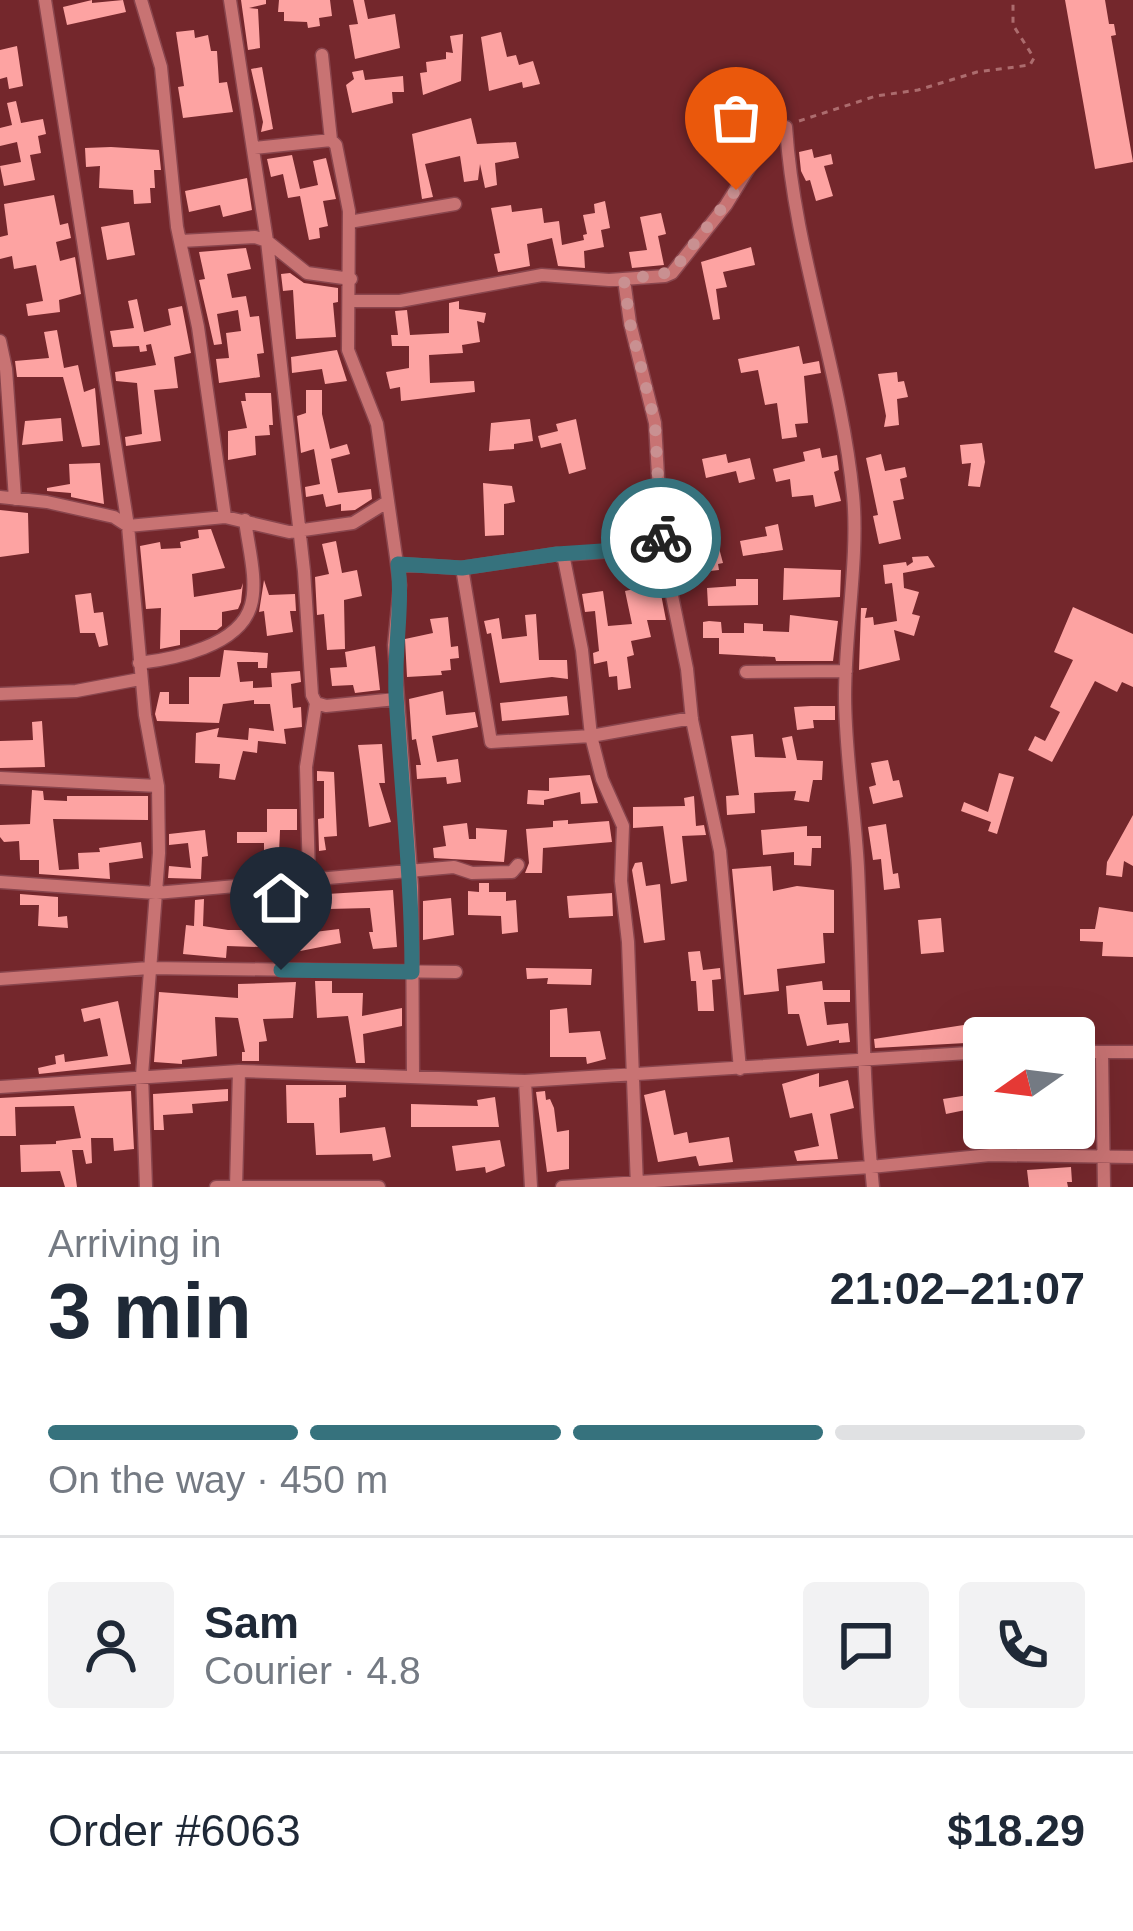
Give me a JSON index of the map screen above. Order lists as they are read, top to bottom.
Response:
{
  "north": "left",
  "page": {
    "heading": ["3 min", "Arriving in", "21:02–21:07"],
    "panel": [
      "Sam",
      "Courier · 4.8",
      "Order #6063",
      "$18.29"
    ],
    "bar": "On the way · 450 m"
  }
}
